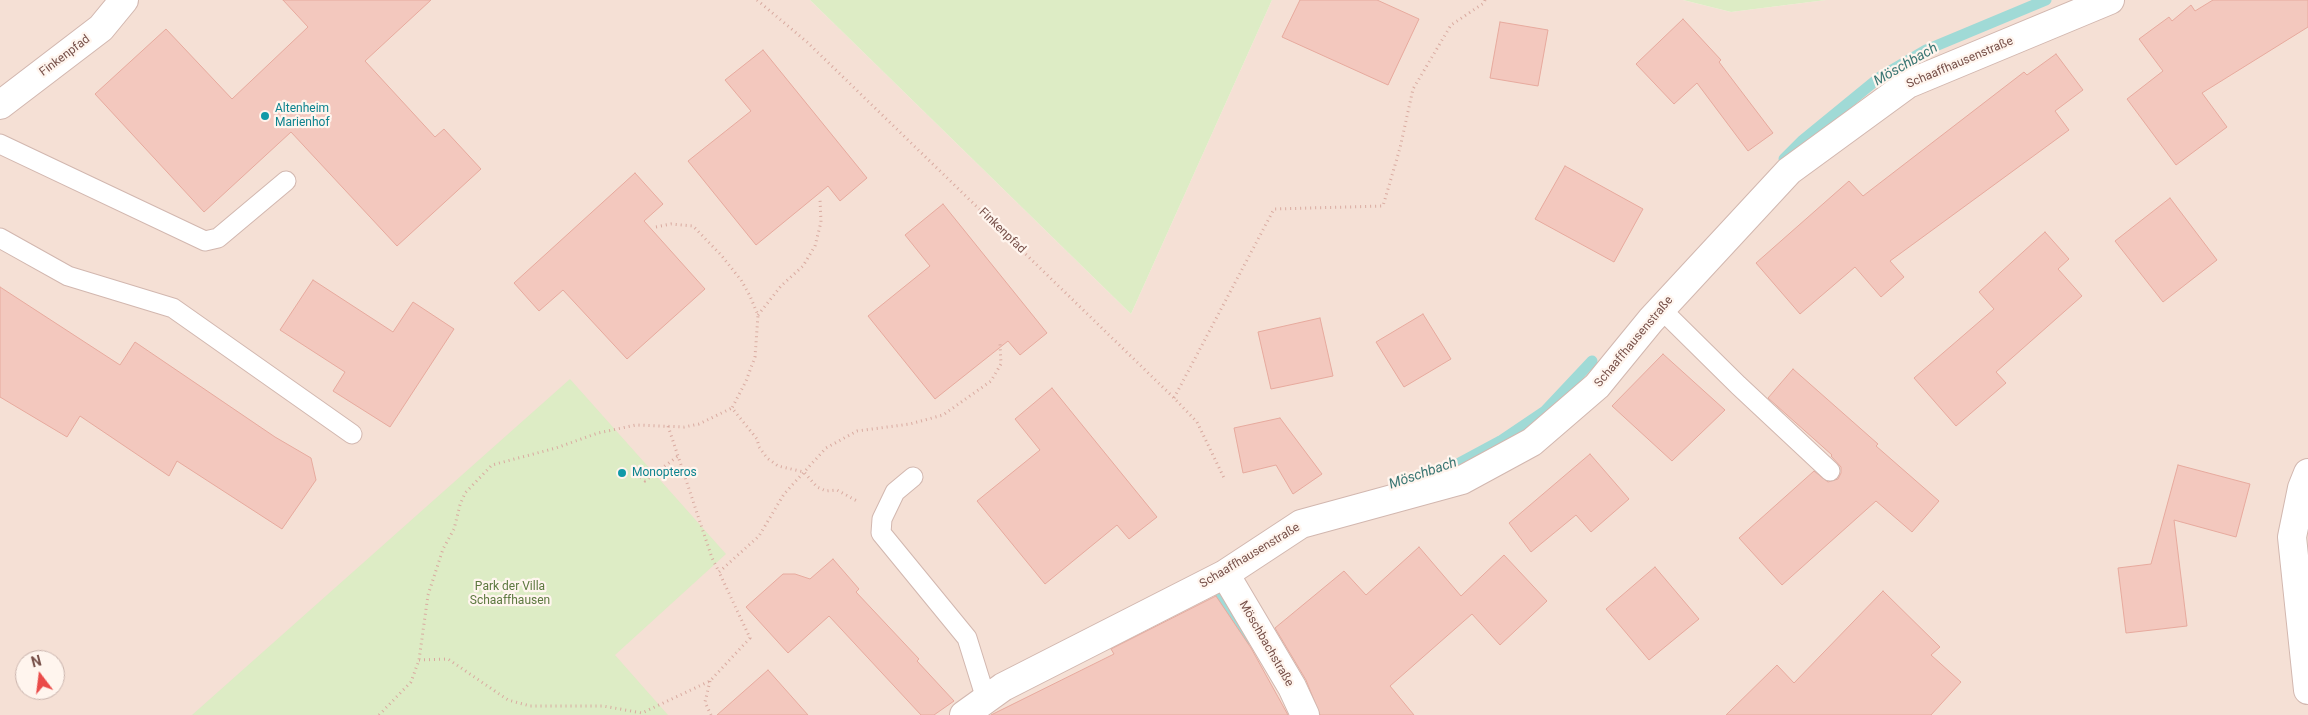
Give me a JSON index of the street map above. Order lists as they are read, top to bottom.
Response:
{
  "streets": {
    "street": ["Finkenpfad", "Schaaffhausenstraße", "Möschbachstraße"]
  },
  "crossings": [
    ["Schaaffhausenstraße", "Möschbachstraße"]
  ],
  "water": ["Möschbach"],
  "parks": ["Park der Villa Schaaffhausen"],
  "places": ["Altenheim Marienhof", "Monopteros"],
  "north": "top"
}
